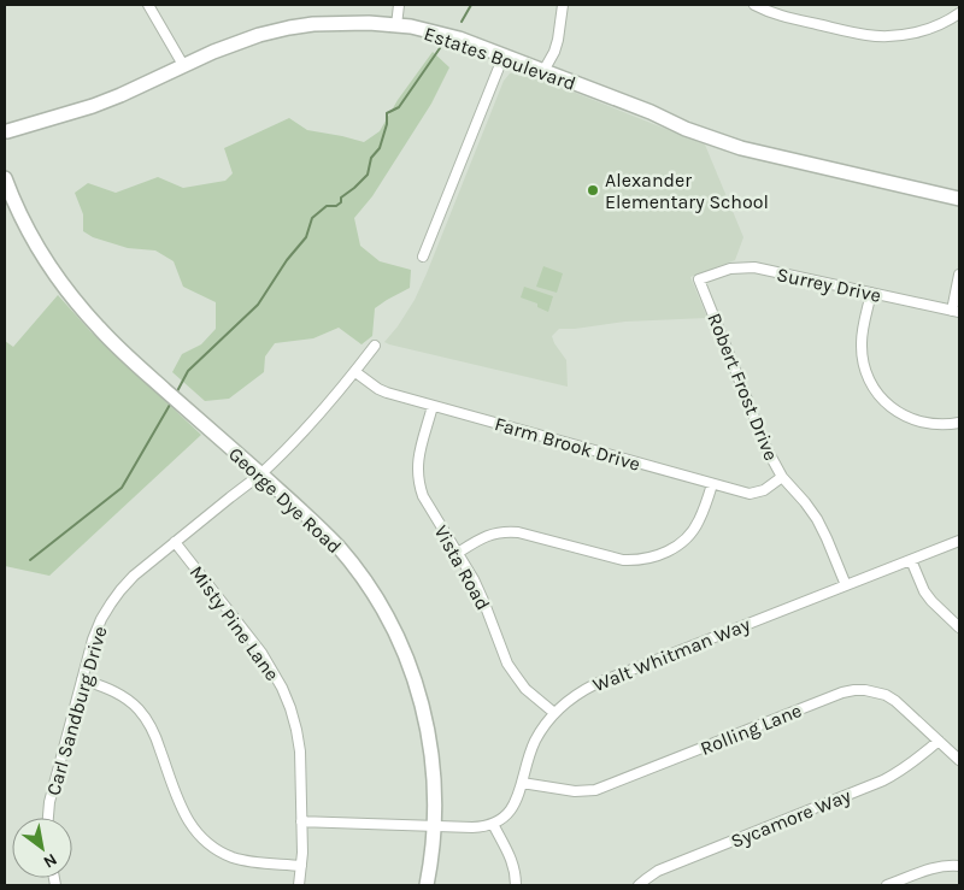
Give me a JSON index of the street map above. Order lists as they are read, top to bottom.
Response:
{
  "streets": {
    "street": [
      "Estates Boulevard",
      "Surrey Drive",
      "Robert Frost Drive",
      "Farm Brook Drive",
      "George Dye Road",
      "Vista Road",
      "Misty Pine Lane",
      "Walt Whitman Way",
      "Carl Sandburg Drive",
      "Rolling Lane",
      "Sycamore Way"
    ]
  },
  "crossings": [
    ["Surrey Drive", "Robert Frost Drive"],
    ["Robert Frost Drive", "Farm Brook Drive"],
    ["Robert Frost Drive", "Walt Whitman Way"],
    ["Farm Brook Drive", "Vista Road"],
    ["Farm Brook Drive", "Carl Sandburg Drive"],
    ["George Dye Road", "Carl Sandburg Drive"],
    ["Vista Road", "Walt Whitman Way"],
    ["Misty Pine Lane", "Carl Sandburg Drive"],
    ["Walt Whitman Way", "Rolling Lane"],
    ["Rolling Lane", "Sycamore Way"]
  ],
  "places": ["Alexander Elementary School"],
  "north": "bottom right"
}
